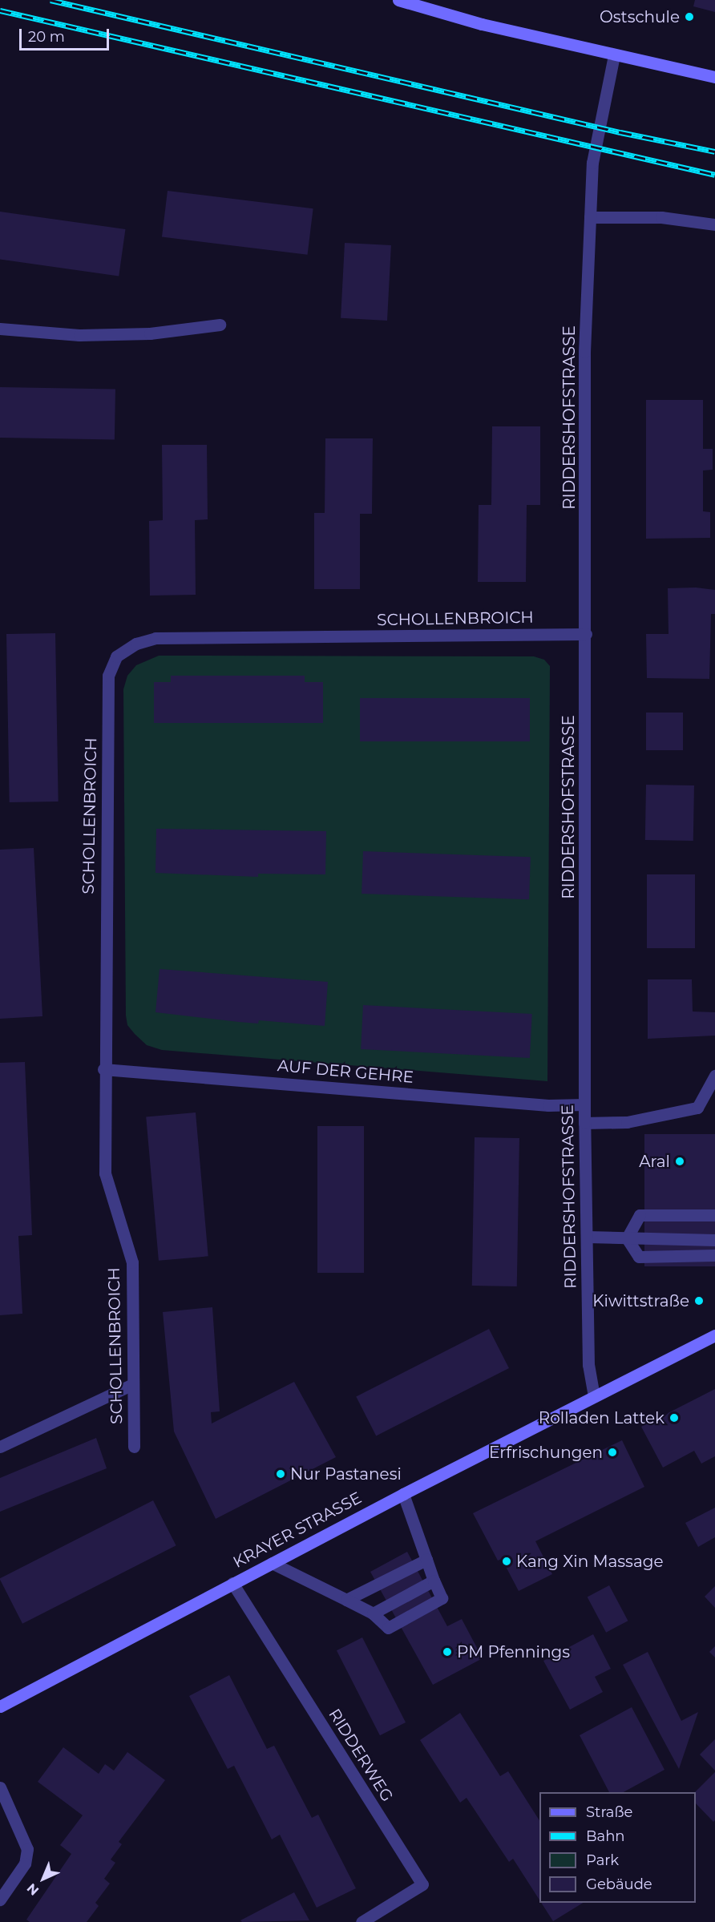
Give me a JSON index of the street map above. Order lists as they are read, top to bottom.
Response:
{
  "streets": {
    "main road": ["KRAYER STRASSE"],
    "street": [
      "RIDDERSHOFSTRASSE",
      "SCHOLLENBROICH",
      "AUF DER GEHRE",
      "RIDDERWEG"
    ]
  },
  "crossings": [
    ["RIDDERSHOFSTRASSE", "SCHOLLENBROICH"],
    ["RIDDERSHOFSTRASSE", "AUF DER GEHRE"],
    ["RIDDERSHOFSTRASSE", "KRAYER STRASSE"],
    ["SCHOLLENBROICH", "AUF DER GEHRE"],
    ["KRAYER STRASSE", "RIDDERWEG"]
  ],
  "places": [
    "Ostschule",
    "Aral",
    "Kiwittstraße",
    "Rolladen Lattek",
    "Erfrischungen",
    "Nur Pastanesi",
    "Kang Xin Massage",
    "PM Pfennings"
  ],
  "legend": [
    "Straße",
    "Bahn",
    "Park",
    "Gebäude"
  ],
  "scale_bar": "20 m",
  "north": "bottom left"
}
